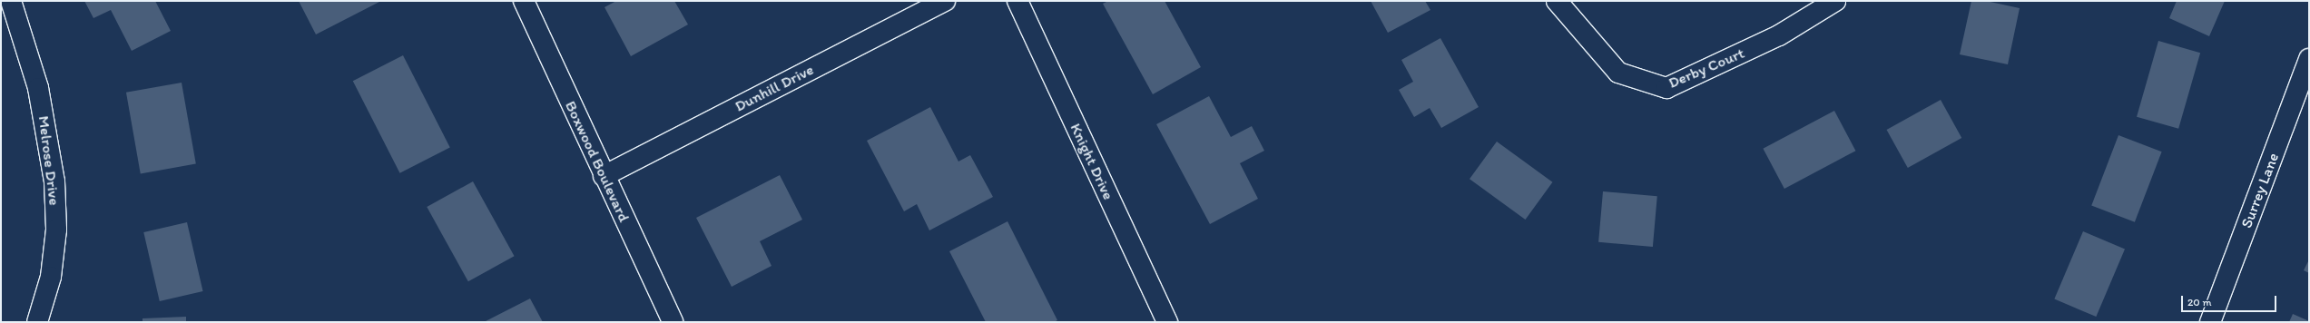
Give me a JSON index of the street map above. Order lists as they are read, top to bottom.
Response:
{
  "streets": {
    "street": [
      "Derby Court",
      "Dunhill Drive",
      "Melrose Drive",
      "Boxwood Boulevard",
      "Knight Drive",
      "Surrey Lane"
    ]
  },
  "crossings": [
    ["Dunhill Drive", "Boxwood Boulevard"]
  ],
  "scale_bar": "20 m"
}
